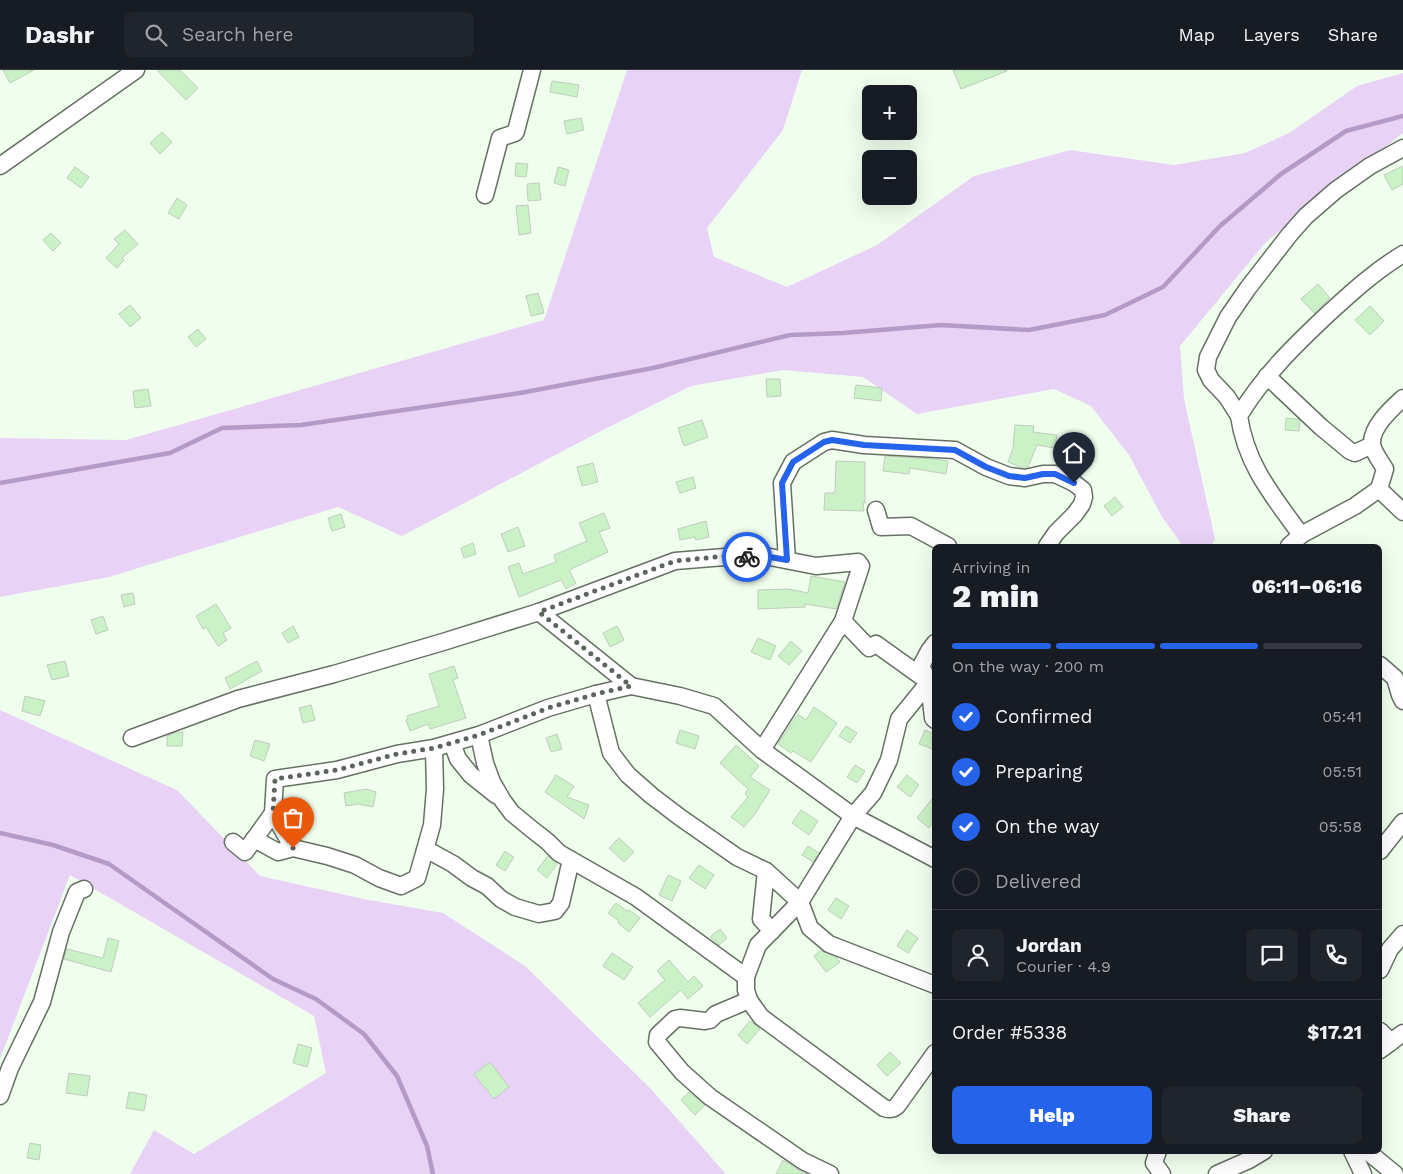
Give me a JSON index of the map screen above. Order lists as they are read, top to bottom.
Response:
{
  "page": {
    "header": "Dashr",
    "search": "Search here",
    "nav": ["Map", "Layers", "Share"],
    "map_buttons": ["+", "−"],
    "heading": ["2 min", "Arriving in", "06:11–06:16"],
    "panel": [
      "Jordan",
      "Courier · 4.9",
      "Order #5338",
      "$17.21"
    ],
    "bar": "On the way · 200 m",
    "list": [
      ["Confirmed", "05:41"],
      ["Preparing", "05:51"],
      ["On the way", "05:58"],
      "Delivered"
    ],
    "buttons": ["Help", "Share"]
  }
}
